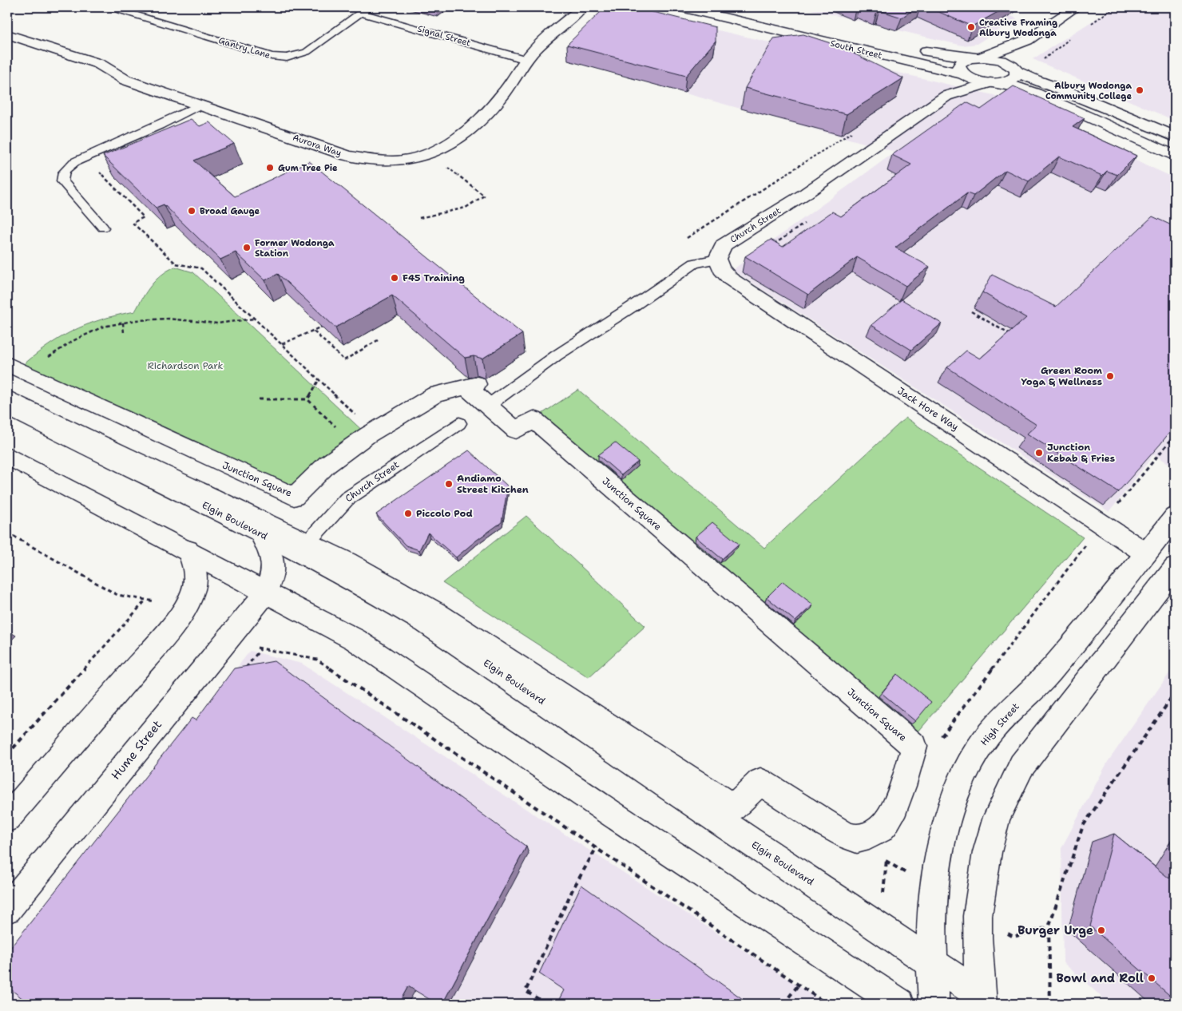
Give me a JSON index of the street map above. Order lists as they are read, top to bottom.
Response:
{
  "streets": {
    "street": [
      "South Street",
      "Aurora Way",
      "Church Street",
      "Jack Hore Way",
      "Junction Square",
      "Elgin Boulevard",
      "High Street",
      "Hume Street"
    ],
    "lane": ["Signal Street", "Gantry Lane"]
  },
  "crossings": [
    ["Signal Street", "Gantry Lane"],
    ["Signal Street", "Aurora Way"],
    ["South Street", "Church Street"],
    ["Church Street", "Jack Hore Way"],
    ["Church Street", "Junction Square"],
    ["Church Street", "Elgin Boulevard"],
    ["Jack Hore Way", "High Street"],
    ["Junction Square", "Elgin Boulevard"],
    ["Elgin Boulevard", "High Street"]
  ],
  "parks": ["Richardson Park"],
  "places": [
    "Creative Framing Albury Wodonga",
    "Albury Wodonga Community College",
    "Gum Tree Pie",
    "Broad Gauge",
    "Former Wodonga Station",
    "F45 Training",
    "Green Room Yoga & Wellness",
    "Junction Kebab & Fries",
    "Andiamo Street Kitchen",
    "Piccolo Pod",
    "Burger Urge",
    "Bowl and Roll"
  ]
}
